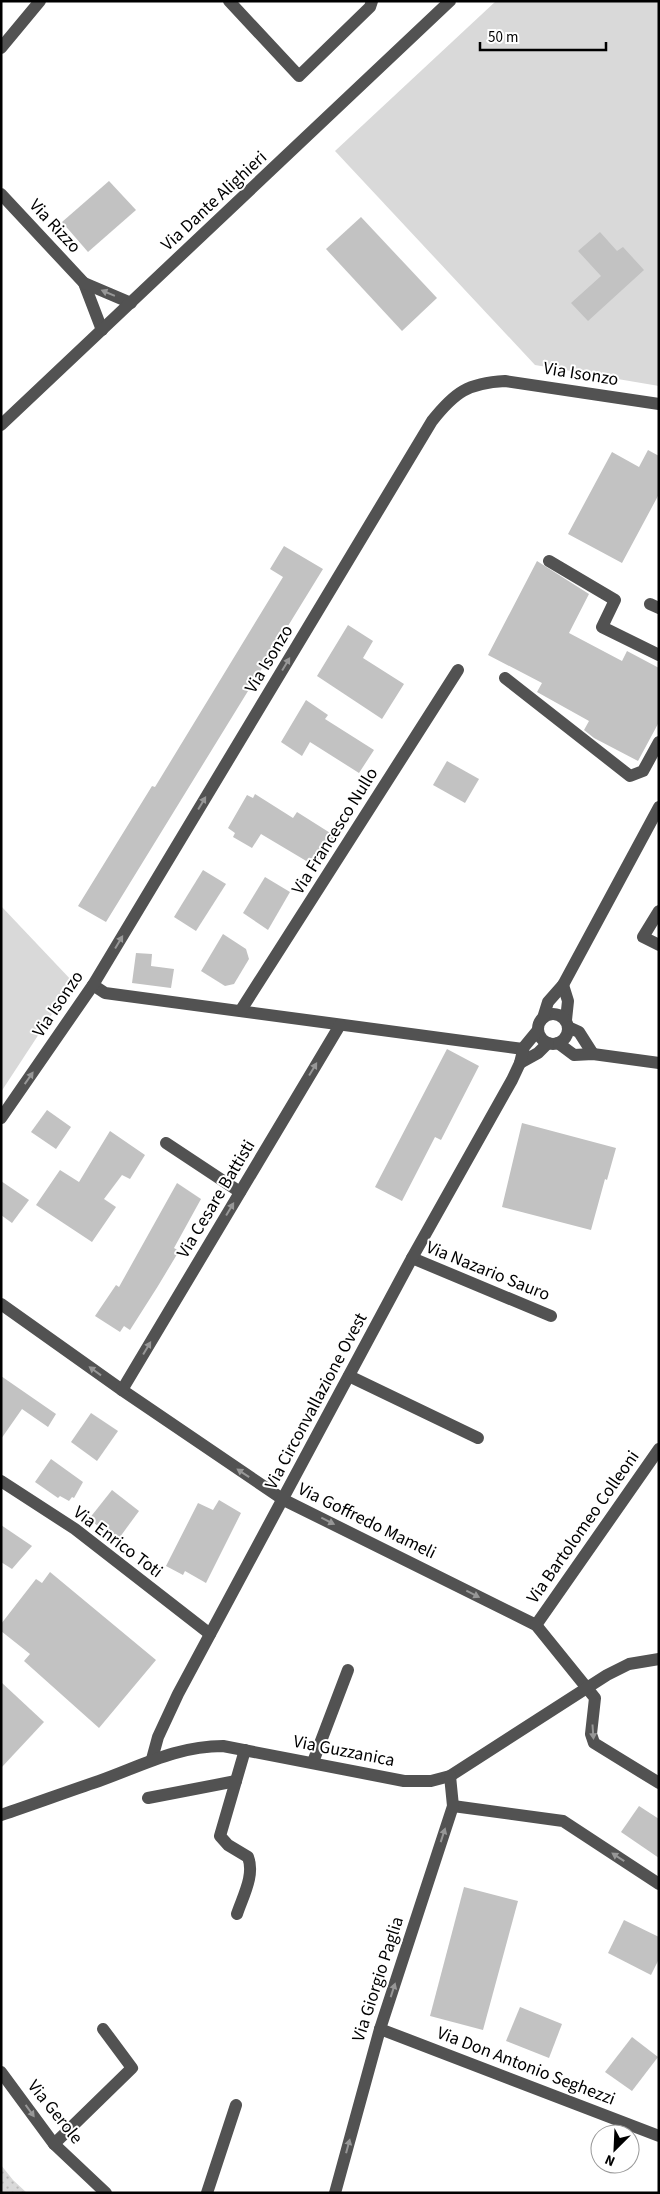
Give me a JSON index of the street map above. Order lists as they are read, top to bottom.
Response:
{
  "streets": {
    "street": [
      "Via Dante Alighieri",
      "Via Rizzo",
      "Via Isonzo",
      "Via Francesco Nullo",
      "Via Cesare Battisti",
      "Via Nazario Sauro",
      "Via Circonvallazione Ovest",
      "Via Goffredo Mameli",
      "Via Bartolomeo Colleoni",
      "Via Enrico Toti",
      "Via Guzzanica",
      "Via Giorgio Paglia",
      "Via Don Antonio Seghezzi",
      "Via Gerole"
    ]
  },
  "crossings": [
    ["Via Dante Alighieri", "Via Rizzo"],
    ["Via Cesare Battisti", "Via Goffredo Mameli"],
    ["Via Nazario Sauro", "Via Circonvallazione Ovest"],
    ["Via Circonvallazione Ovest", "Via Goffredo Mameli"],
    ["Via Circonvallazione Ovest", "Via Enrico Toti"],
    ["Via Circonvallazione Ovest", "Via Guzzanica"],
    ["Via Goffredo Mameli", "Via Bartolomeo Colleoni"],
    ["Via Goffredo Mameli", "Via Guzzanica"],
    ["Via Guzzanica", "Via Giorgio Paglia"],
    ["Via Giorgio Paglia", "Via Don Antonio Seghezzi"]
  ],
  "one_way": [
    "Via Isonzo",
    "Via Cesare Battisti",
    "Via Giorgio Paglia",
    "Via Gerole"
  ],
  "scale_bar": "50 m",
  "north": "bottom left"
}
